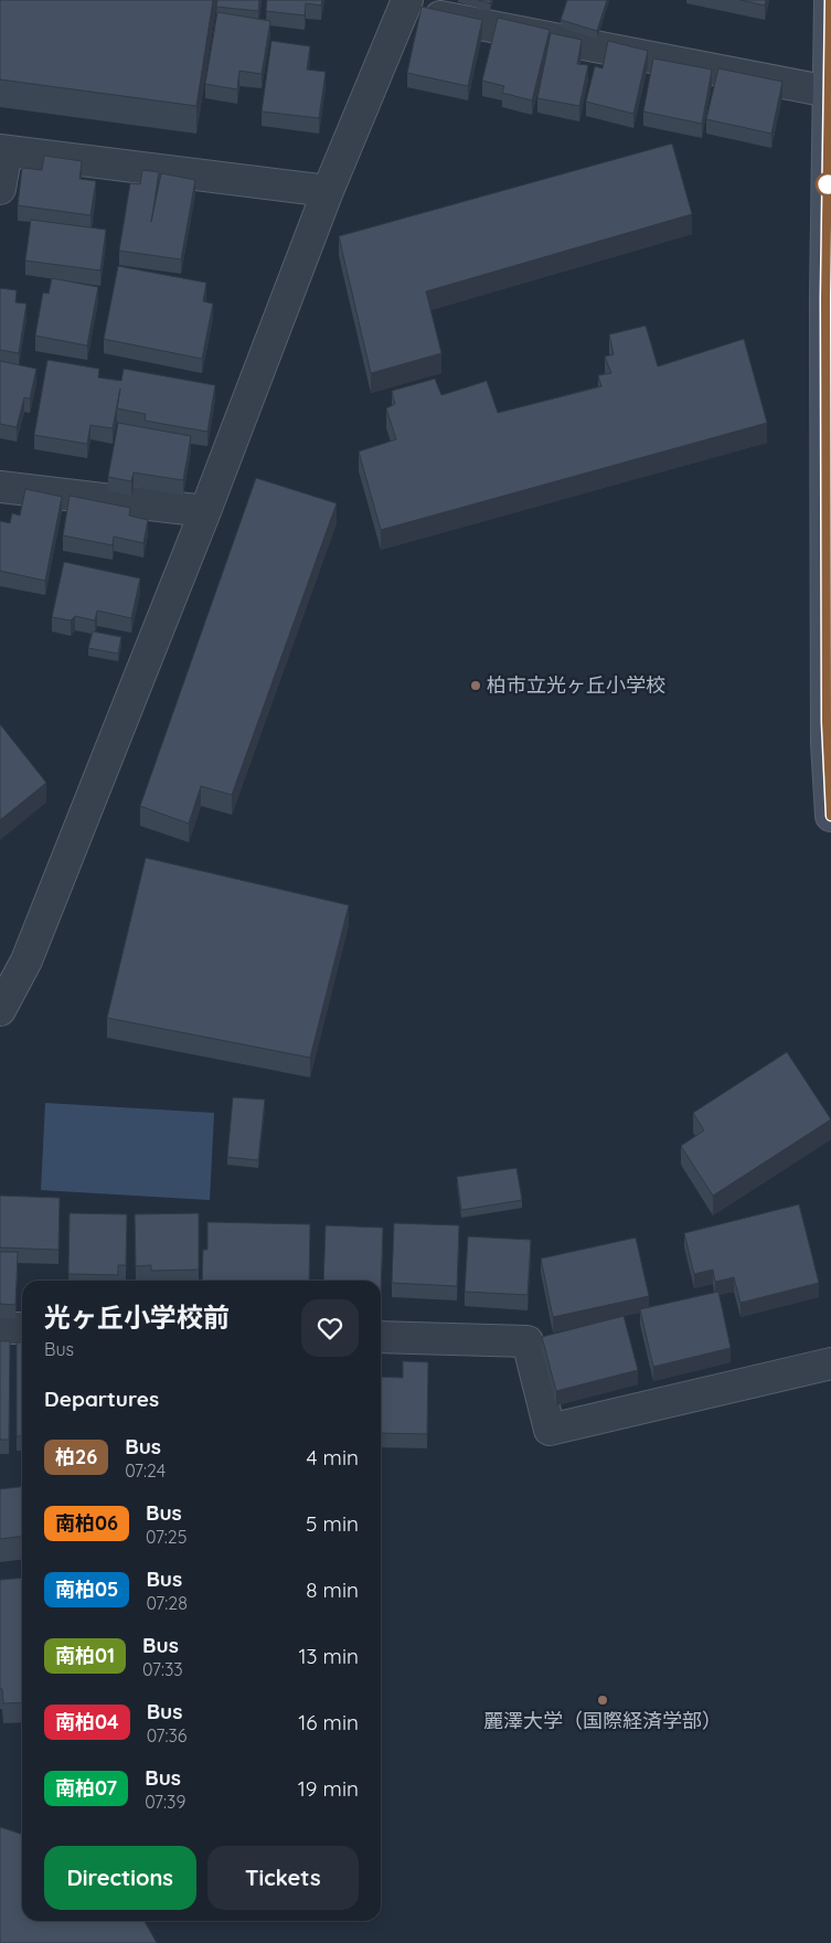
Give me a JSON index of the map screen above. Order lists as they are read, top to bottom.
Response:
{
  "places": ["柏市立光ヶ丘小学校", "麗澤大学（国際経済学部）"],
  "lines": ["bus line 柏26"],
  "page": {
    "heading": [
      ["光ヶ丘小学校前", "Bus"],
      "Departures"
    ],
    "list": [
      {
        "mark": "柏26",
        "name": "Bus",
        "note": "07:24",
        "value": "4 min"
      },
      {
        "mark": "南柏06",
        "name": "Bus",
        "note": "07:25",
        "value": "5 min"
      },
      {
        "mark": "南柏05",
        "name": "Bus",
        "note": "07:28",
        "value": "8 min"
      },
      {
        "mark": "南柏01",
        "name": "Bus",
        "note": "07:33",
        "value": "13 min"
      },
      {
        "mark": "南柏04",
        "name": "Bus",
        "note": "07:36",
        "value": "16 min"
      },
      {
        "mark": "南柏07",
        "name": "Bus",
        "note": "07:39",
        "value": "19 min"
      }
    ],
    "buttons": ["Directions", "Tickets"]
  }
}
